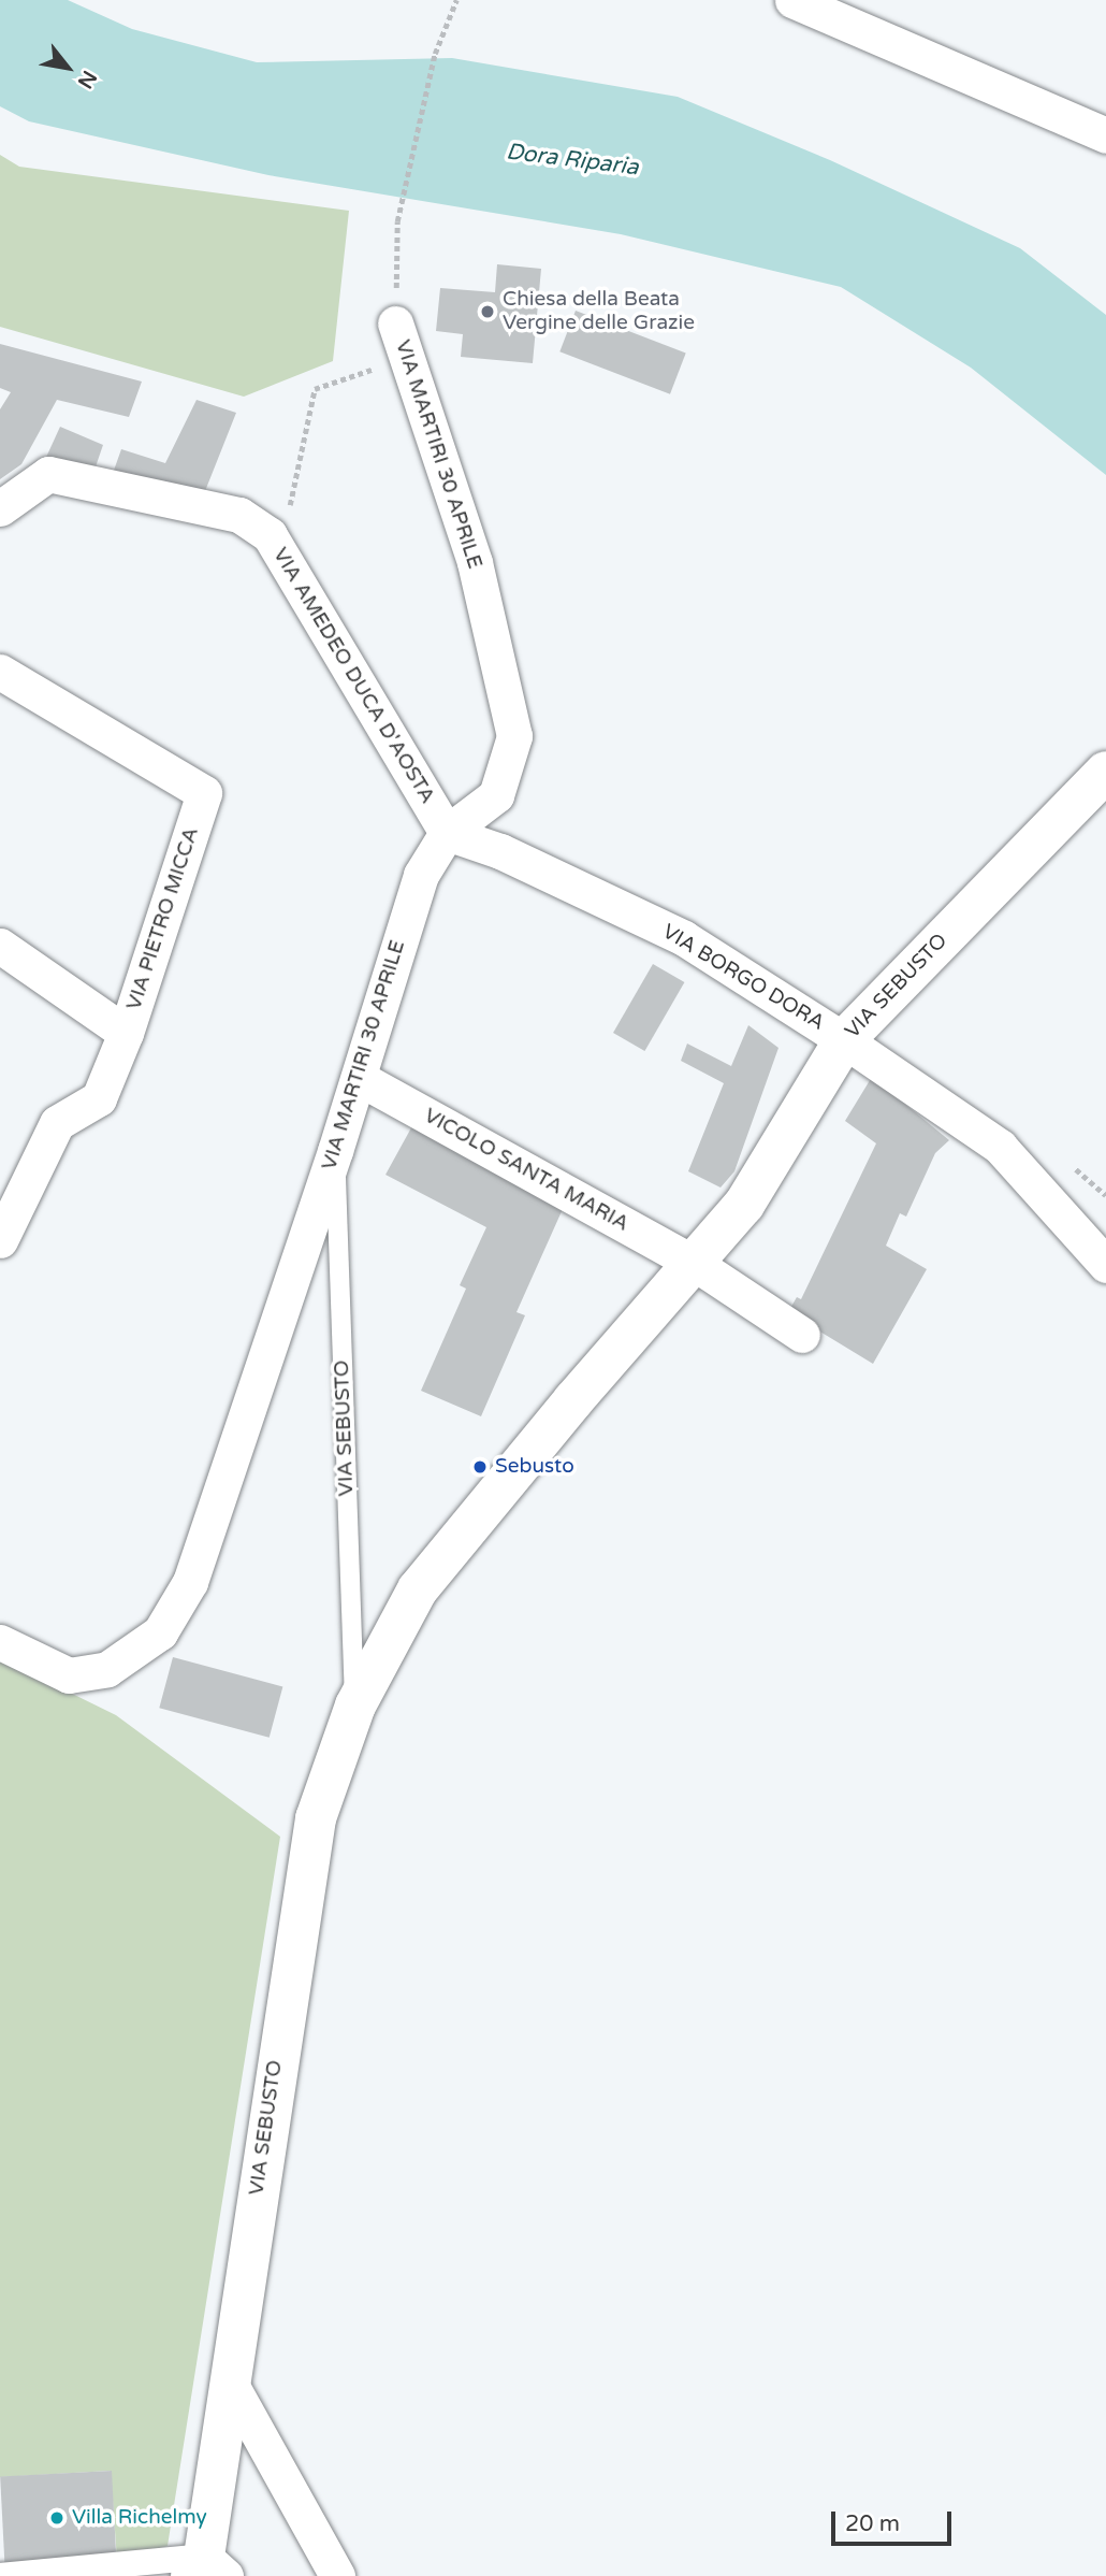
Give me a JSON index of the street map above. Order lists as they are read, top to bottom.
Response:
{
  "streets": {
    "street": [
      "VIA MARTIRI 30 APRILE",
      "VIA AMEDEO DUCA D'AOSTA",
      "VIA PIETRO MICCA",
      "VIA BORGO DORA",
      "VIA SEBUSTO",
      "VICOLO SANTA MARIA"
    ]
  },
  "crossings": [
    ["VIA MARTIRI 30 APRILE", "VIA AMEDEO DUCA D'AOSTA"],
    ["VIA MARTIRI 30 APRILE", "VIA BORGO DORA"],
    ["VIA MARTIRI 30 APRILE", "VIA SEBUSTO"],
    ["VIA MARTIRI 30 APRILE", "VICOLO SANTA MARIA"],
    ["VIA AMEDEO DUCA D'AOSTA", "VIA BORGO DORA"],
    ["VIA BORGO DORA", "VIA SEBUSTO"],
    ["VIA SEBUSTO", "VICOLO SANTA MARIA"]
  ],
  "water": ["Dora Riparia"],
  "places": ["Chiesa della Beata Vergine delle Grazie", "Sebusto", "Villa Richelmy"],
  "scale_bar": "20 m",
  "north": "bottom right"
}
